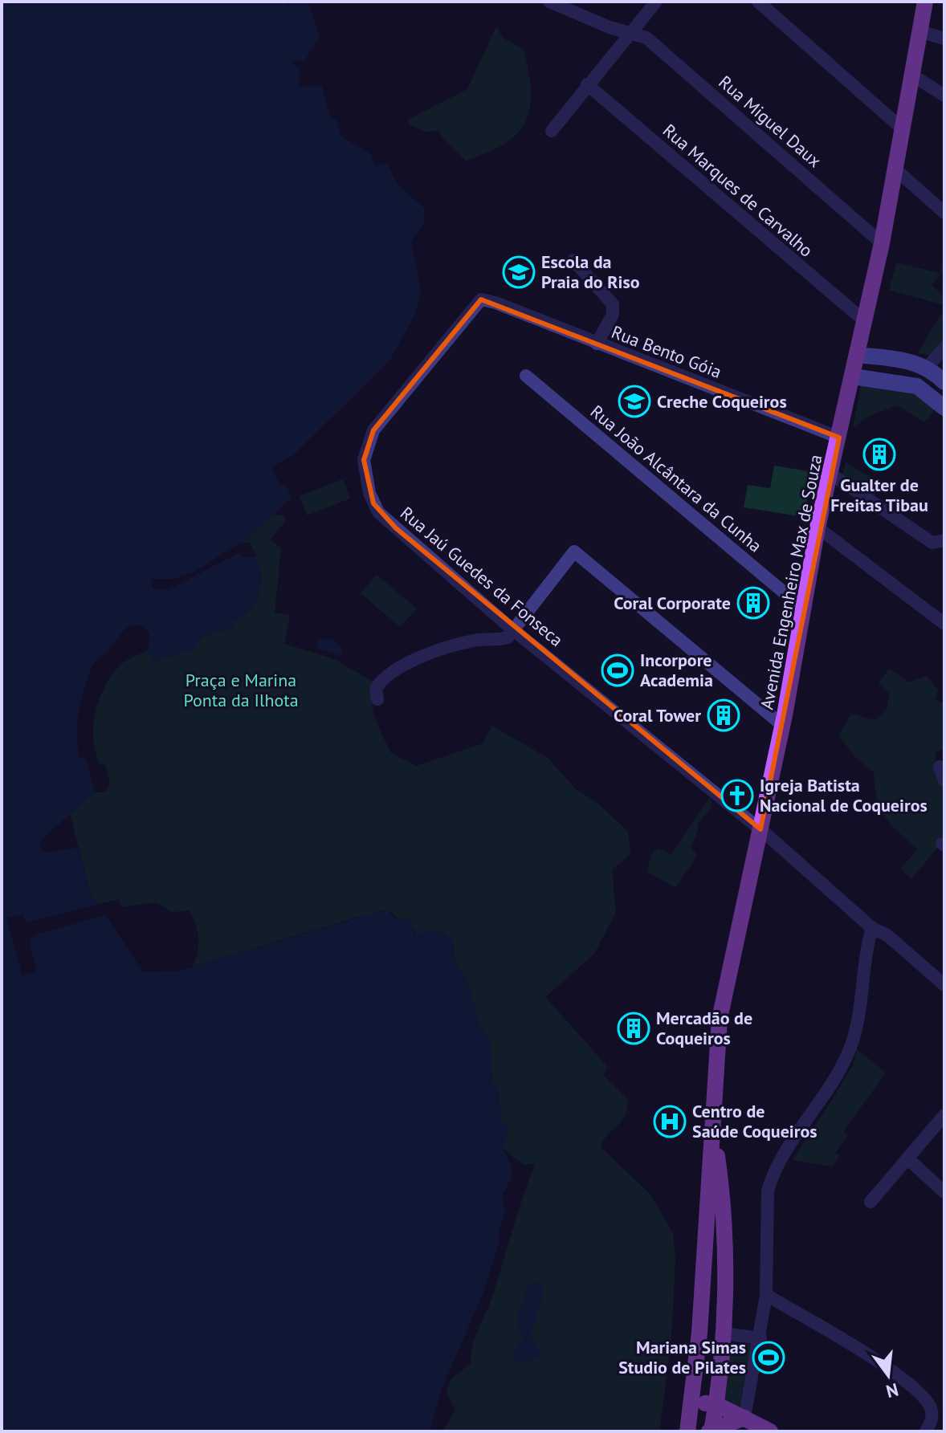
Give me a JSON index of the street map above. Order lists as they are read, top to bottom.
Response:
{
  "streets": {
    "main road": ["Avenida Engenheiro Max de Souza"],
    "street": [
      "Rua Miguel Daux",
      "Rua Marques de Carvalho",
      "Rua Bento Góia",
      "Rua João Alcântara da Cunha",
      "Rua Jaú Guedes da Fonseca"
    ]
  },
  "crossings": [
    ["Rua Miguel Daux", "Avenida Engenheiro Max de Souza"],
    ["Rua Marques de Carvalho", "Avenida Engenheiro Max de Souza"],
    ["Rua Bento Góia", "Rua Jaú Guedes da Fonseca"],
    ["Rua Bento Góia", "Avenida Engenheiro Max de Souza"],
    ["Rua João Alcântara da Cunha", "Avenida Engenheiro Max de Souza"],
    ["Rua Jaú Guedes da Fonseca", "Avenida Engenheiro Max de Souza"]
  ],
  "parks": ["Praça e Marina Ponta da Ilhota"],
  "places": {
    "school or university": ["Escola da Praia do Riso", "Creche Coqueiros"],
    "building": [
      "Gualter de Freitas Tibau",
      "Coral Corporate",
      "Coral Tower",
      "Mercadão de Coqueiros"
    ],
    "sports": ["Incorpore Academia", "Mariana Simas Studio de Pilates"],
    "church": ["Igreja Batista Nacional de Coqueiros"],
    "hospital": ["Centro de Saúde Coqueiros"]
  },
  "north": "bottom"
}
